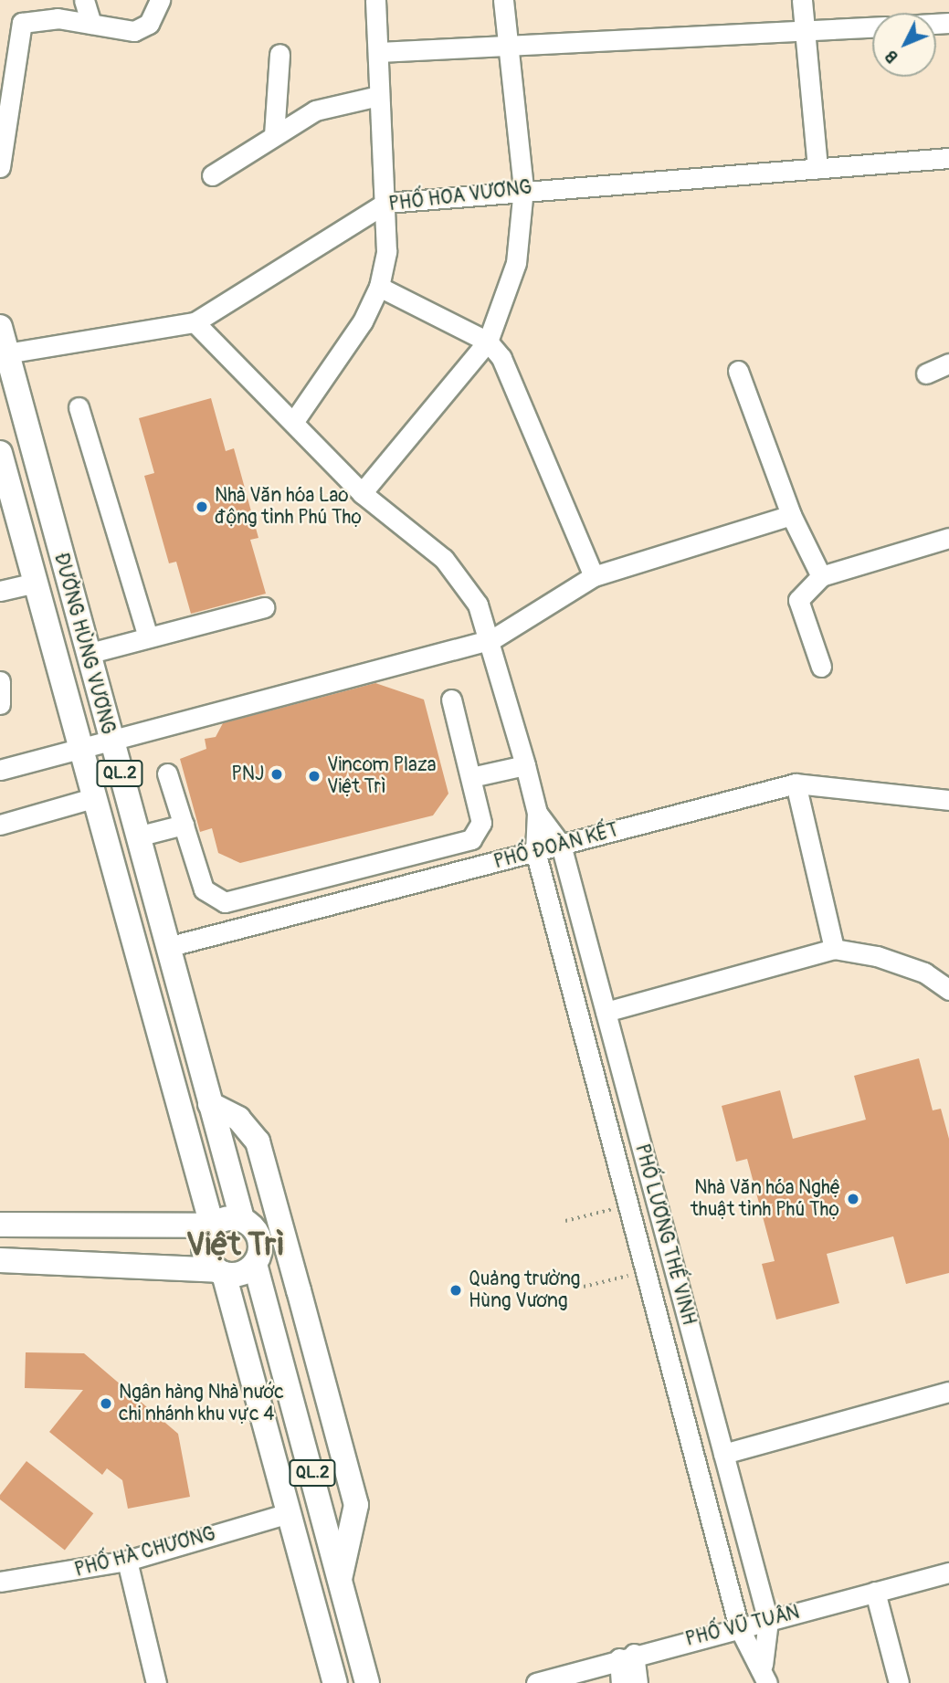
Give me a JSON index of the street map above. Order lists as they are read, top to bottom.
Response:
{
  "streets": {
    "main road": ["ĐƯỜNG HÙNG VƯƠNG", "QL.2"],
    "street": [
      "PHỐ HOA VƯƠNG",
      "PHỐ ĐOÀN KẾT",
      "PHỐ LƯƠNG THẾ VINH",
      "PHỐ HÀ CHƯƠNG",
      "PHỐ VŨ TUÂN"
    ]
  },
  "crossings": [
    ["PHỐ HOA VƯƠNG", "ĐƯỜNG HÙNG VƯƠNG"],
    ["PHỐ HOA VƯƠNG", "PHỐ LƯƠNG THẾ VINH"],
    ["ĐƯỜNG HÙNG VƯƠNG", "QL.2"],
    ["ĐƯỜNG HÙNG VƯƠNG", "PHỐ ĐOÀN KẾT"],
    ["QL.2", "PHỐ HÀ CHƯƠNG"],
    ["PHỐ ĐOÀN KẾT", "PHỐ LƯƠNG THẾ VINH"],
    ["PHỐ LƯƠNG THẾ VINH", "PHỐ VŨ TUÂN"]
  ],
  "districts": ["Việt Trì"],
  "places": [
    "Nhà Văn hóa Lao động tỉnh Phú Thọ",
    "PNJ",
    "Vincom Plaza Việt Trì",
    "Nhà Văn hóa Nghệ thuật tỉnh Phú Thọ",
    "Quảng trường Hùng Vương",
    "Ngân hàng Nhà nước chi nhánh khu vực 4"
  ],
  "north": "bottom left"
}
